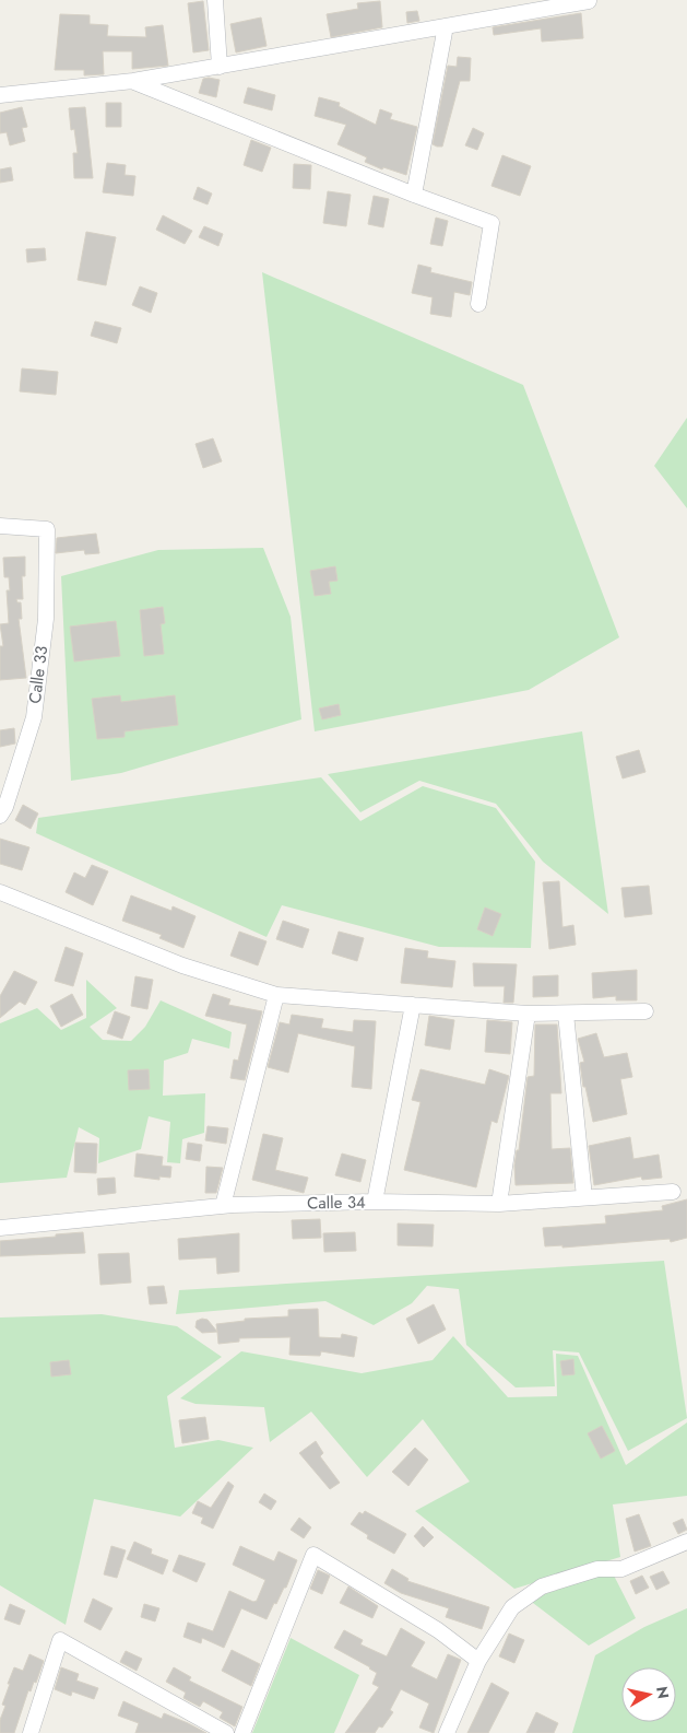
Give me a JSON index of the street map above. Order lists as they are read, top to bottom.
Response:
{
  "streets": {
    "street": ["Calle 33", "Calle 34"]
  },
  "north": "right"
}
